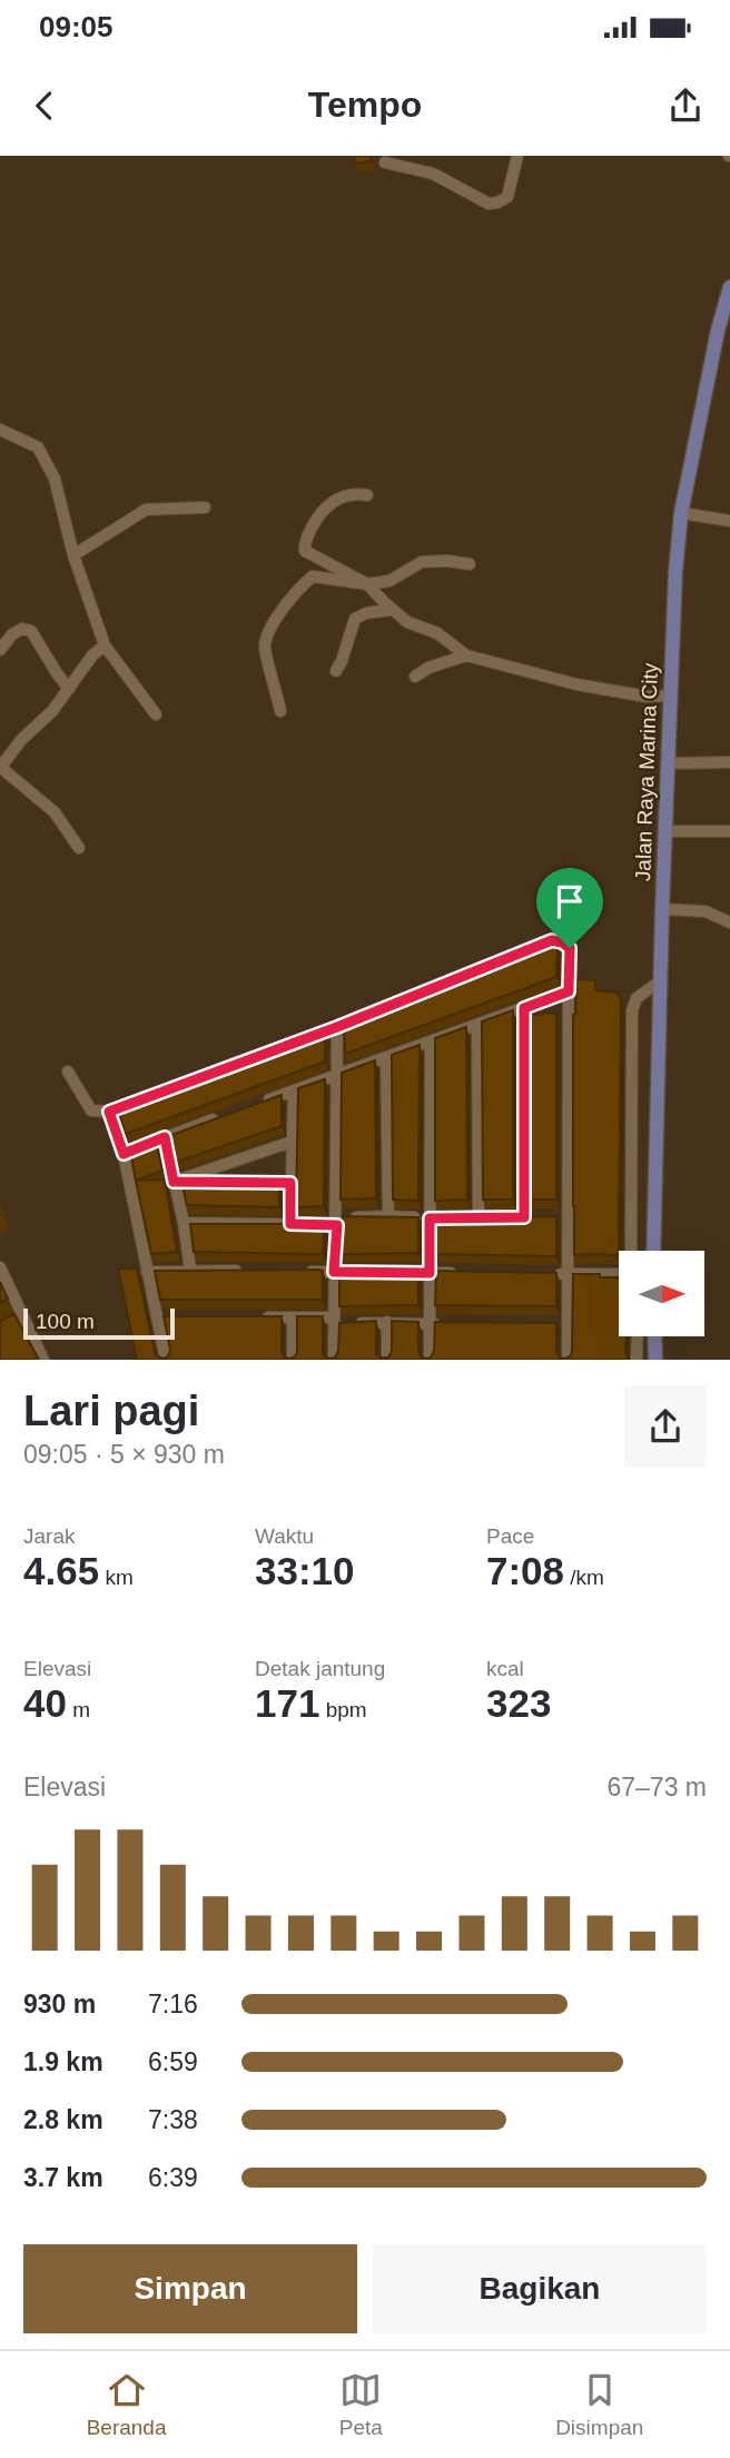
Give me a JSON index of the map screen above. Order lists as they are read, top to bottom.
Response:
{
  "streets": {
    "main road": ["Jalan Raya Marina City"]
  },
  "scale_bar": "100 m",
  "north": "right",
  "page": {
    "status": "09:05",
    "header": "Tempo",
    "scale": "100 m",
    "heading": ["Lari pagi", "09:05 · 5 × 930 m"],
    "stats": [
      ["Jarak", "4.65 km"],
      ["Waktu", "33:10"],
      ["Pace", "7:08 /km"],
      ["Elevasi", "40 m"],
      ["Detak jantung", "171 bpm"],
      ["kcal", "323"]
    ],
    "chart": ["Elevasi", "67–73 m"],
    "list": [
      {
        "name": "930 m",
        "note": "7:16"
      },
      {
        "name": "1.9 km",
        "note": "6:59"
      },
      {
        "name": "2.8 km",
        "note": "7:38"
      },
      {
        "name": "3.7 km",
        "note": "6:39"
      }
    ],
    "buttons": ["Simpan", "Bagikan"],
    "tabs": ["Beranda", "Peta", "Disimpan"]
  }
}
